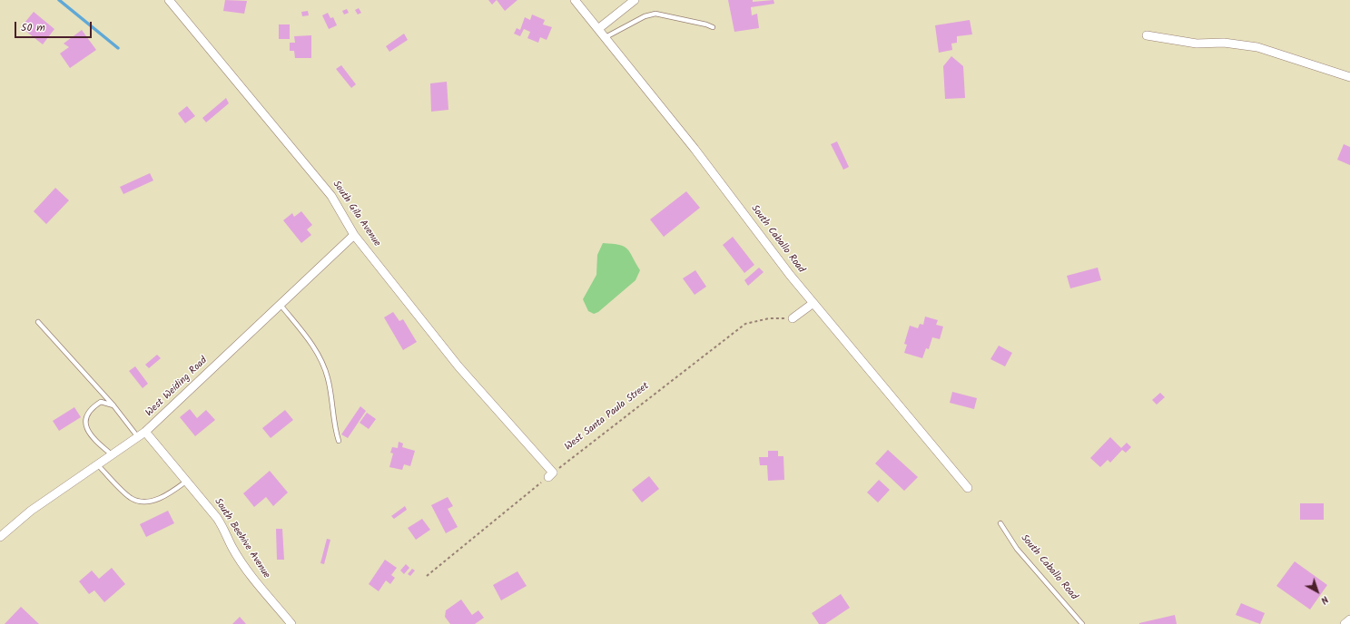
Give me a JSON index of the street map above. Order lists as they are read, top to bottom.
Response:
{
  "streets": {
    "street": [
      "South Gila Avenue",
      "South Caballo Road",
      "West Weiding Road",
      "South Beehive Avenue"
    ],
    "path": ["West Santa Paula Street"]
  },
  "crossings": [
    ["South Gila Avenue", "West Weiding Road"],
    ["South Gila Avenue", "West Santa Paula Street"],
    ["West Weiding Road", "South Beehive Avenue"]
  ],
  "scale_bar": "50 m",
  "north": "bottom right"
}
